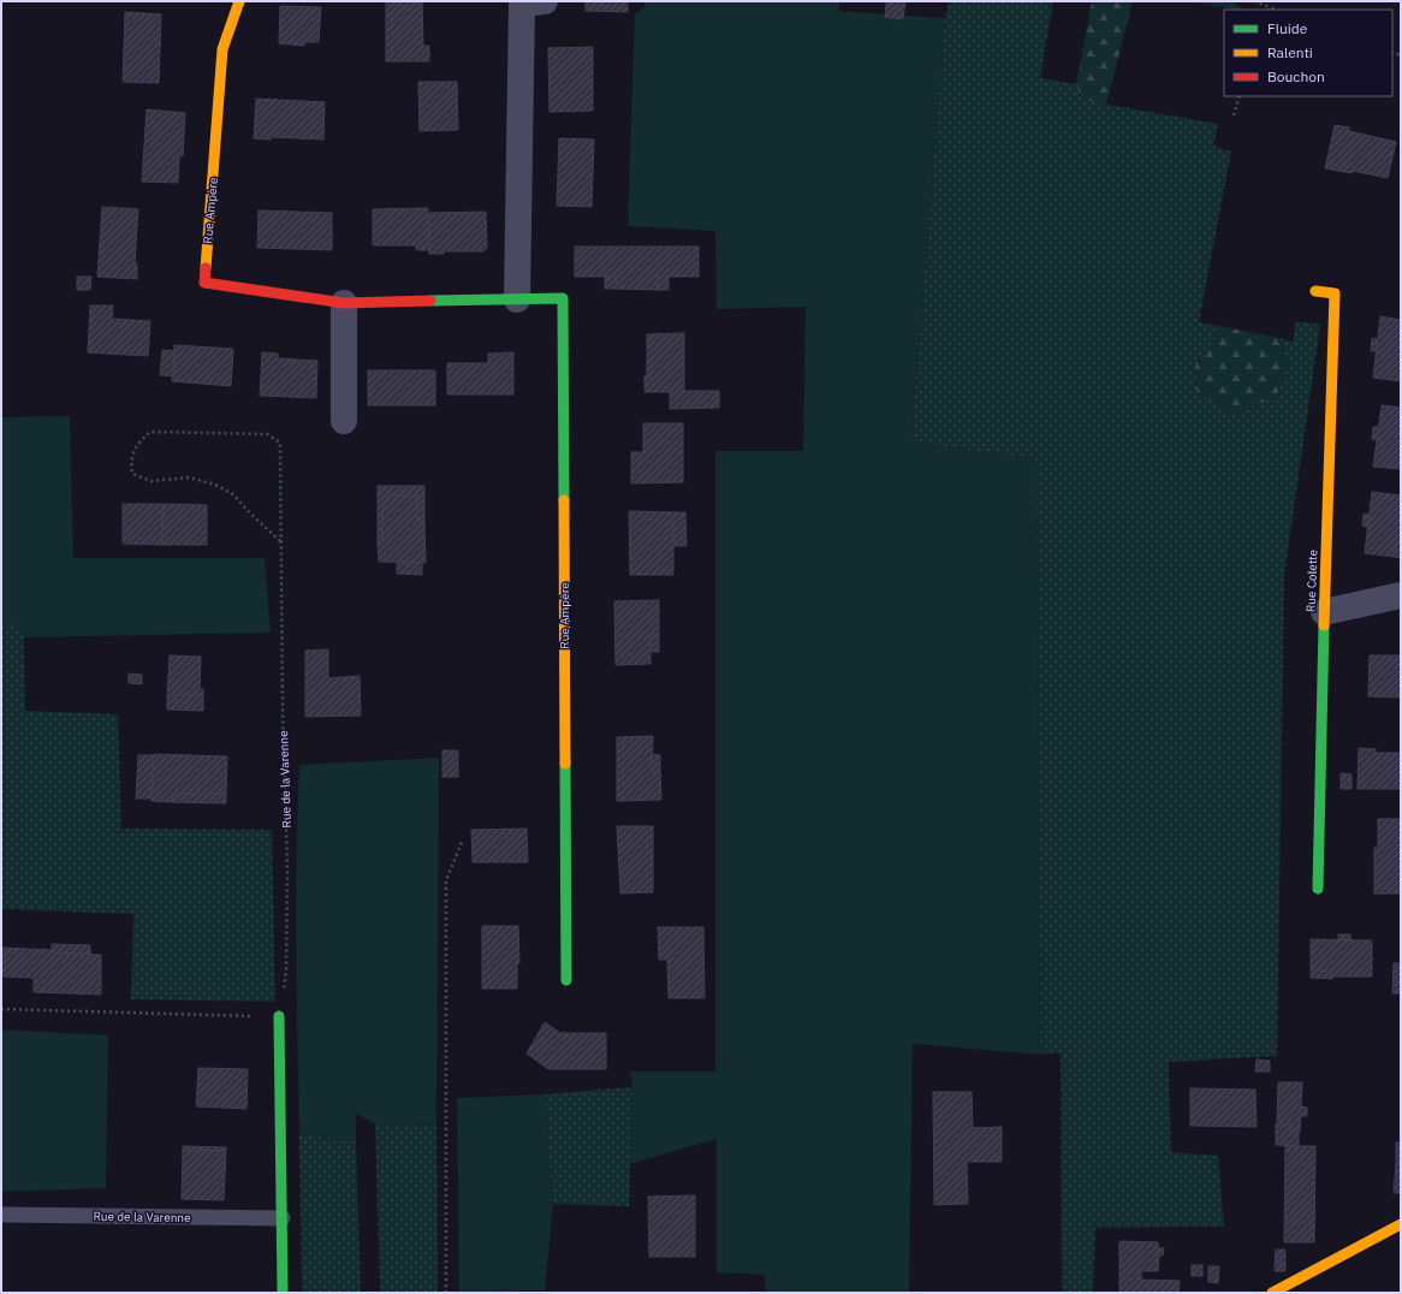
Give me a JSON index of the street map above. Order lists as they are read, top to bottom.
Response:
{
  "streets": {
    "street": ["Rue Ampère", "Rue Colette"],
    "lane": ["Rue de la Varenne"]
  },
  "legend": ["Fluide", "Ralenti", "Bouchon"]
}
